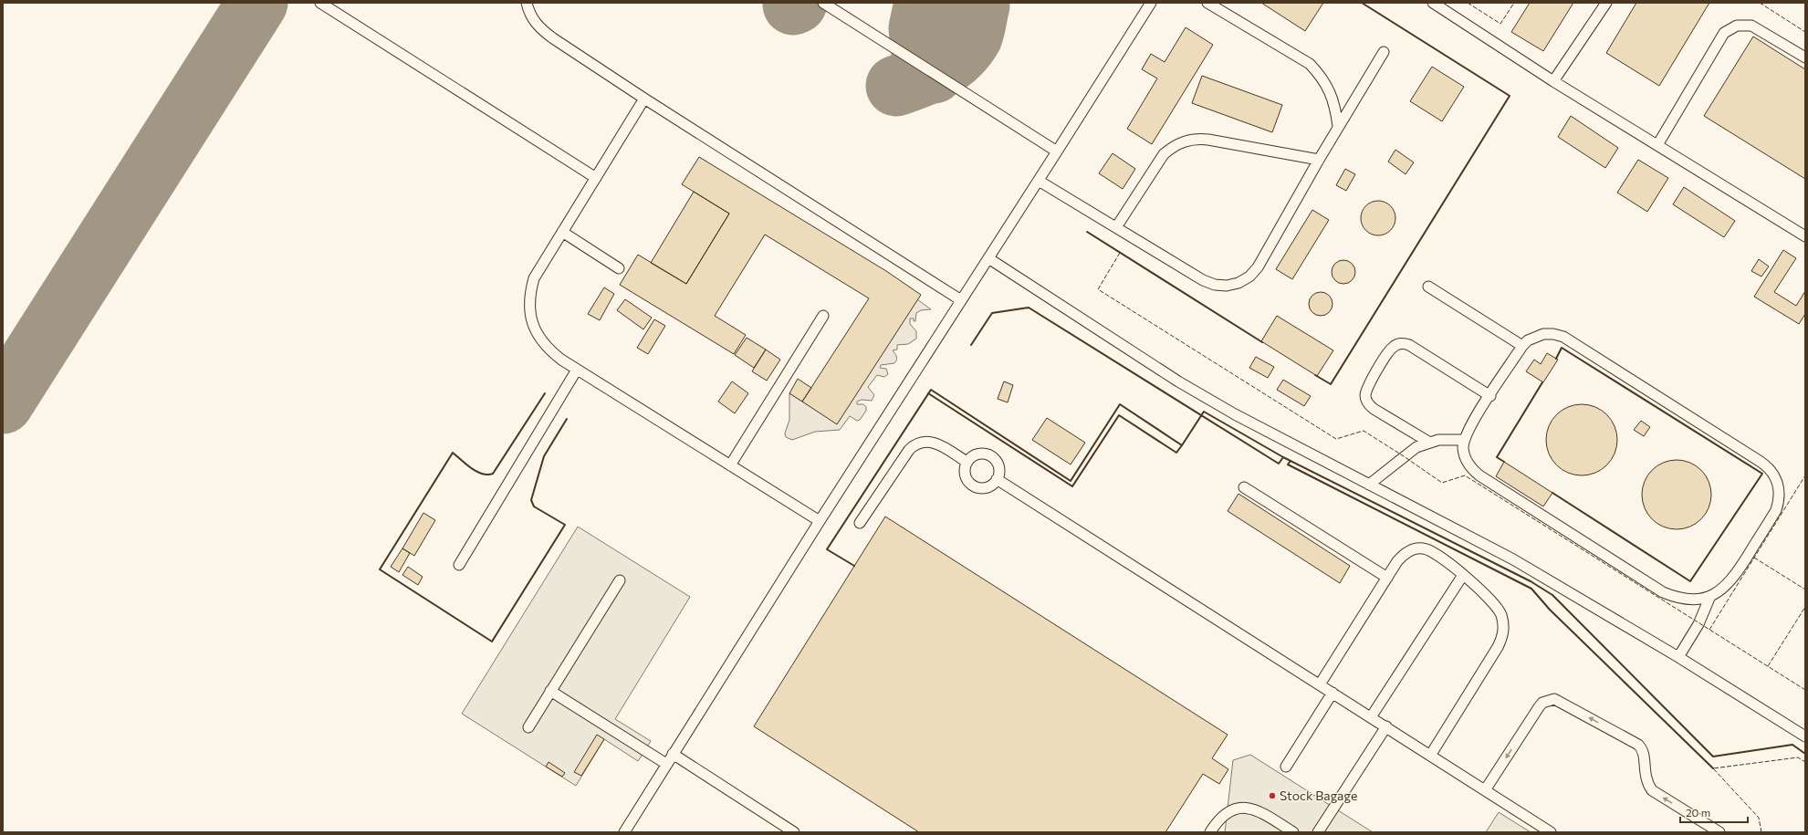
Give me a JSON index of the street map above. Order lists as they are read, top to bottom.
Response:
{
  "places": ["Stock Bagage"],
  "scale_bar": "20 m"
}
